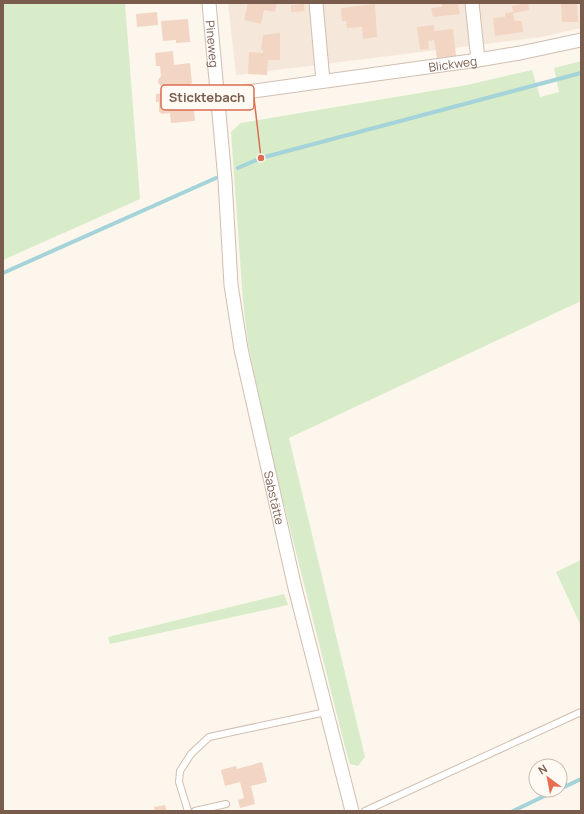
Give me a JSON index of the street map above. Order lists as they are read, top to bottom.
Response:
{
  "streets": {
    "street": ["Pineweg", "Blickweg", "Sabstätte"]
  },
  "crossings": [
    ["Pineweg", "Blickweg"],
    ["Pineweg", "Sabstätte"]
  ],
  "places": ["Sticktebach"],
  "north": "top left"
}
